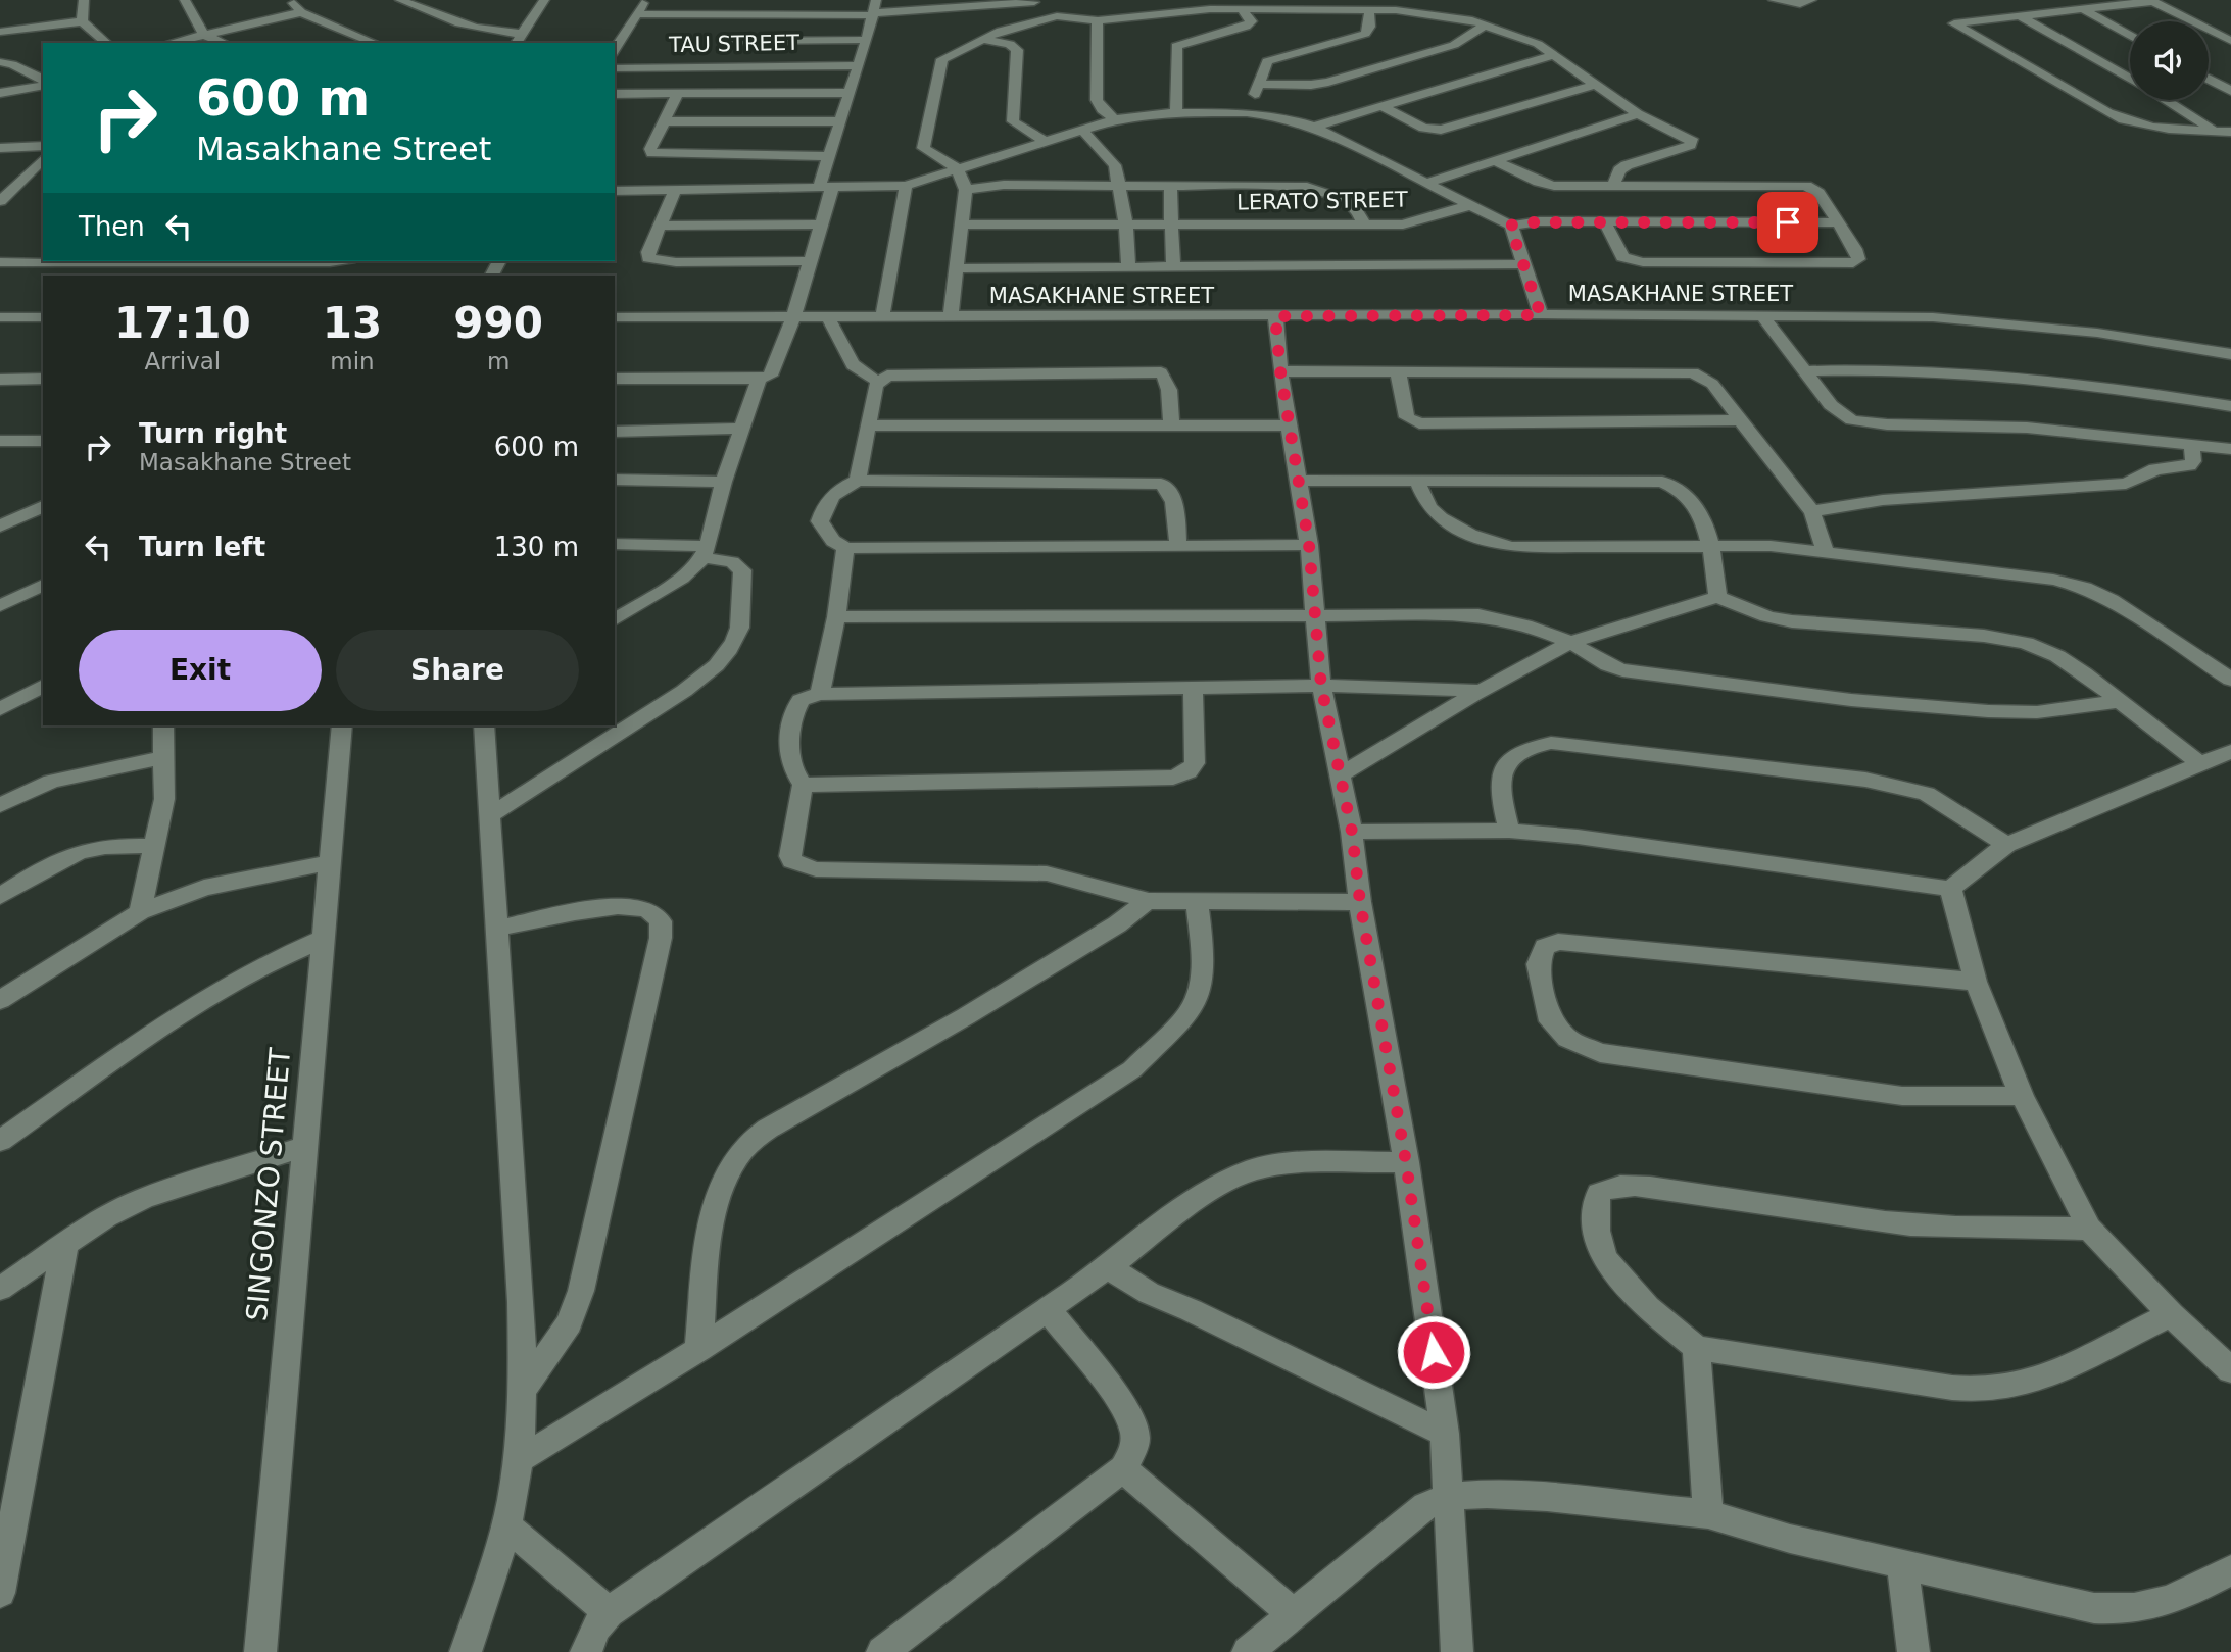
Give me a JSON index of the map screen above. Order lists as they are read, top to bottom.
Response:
{
  "streets": {
    "street": [
      "TAU STREET",
      "LERATO STREET",
      "MASAKHANE STREET",
      "SINGONZO STREET"
    ]
  },
  "page": {
    "turn": ["600 m", "Masakhane Street"],
    "then": "Then",
    "eta": [
      "17:10",
      "Arrival",
      "13",
      "min",
      "990",
      "m"
    ],
    "list": [
      {
        "name": "Turn right",
        "note": "Masakhane Street",
        "value": "600 m"
      },
      {
        "name": "Turn left",
        "value": "130 m"
      }
    ],
    "buttons": ["Exit", "Share"]
  }
}
